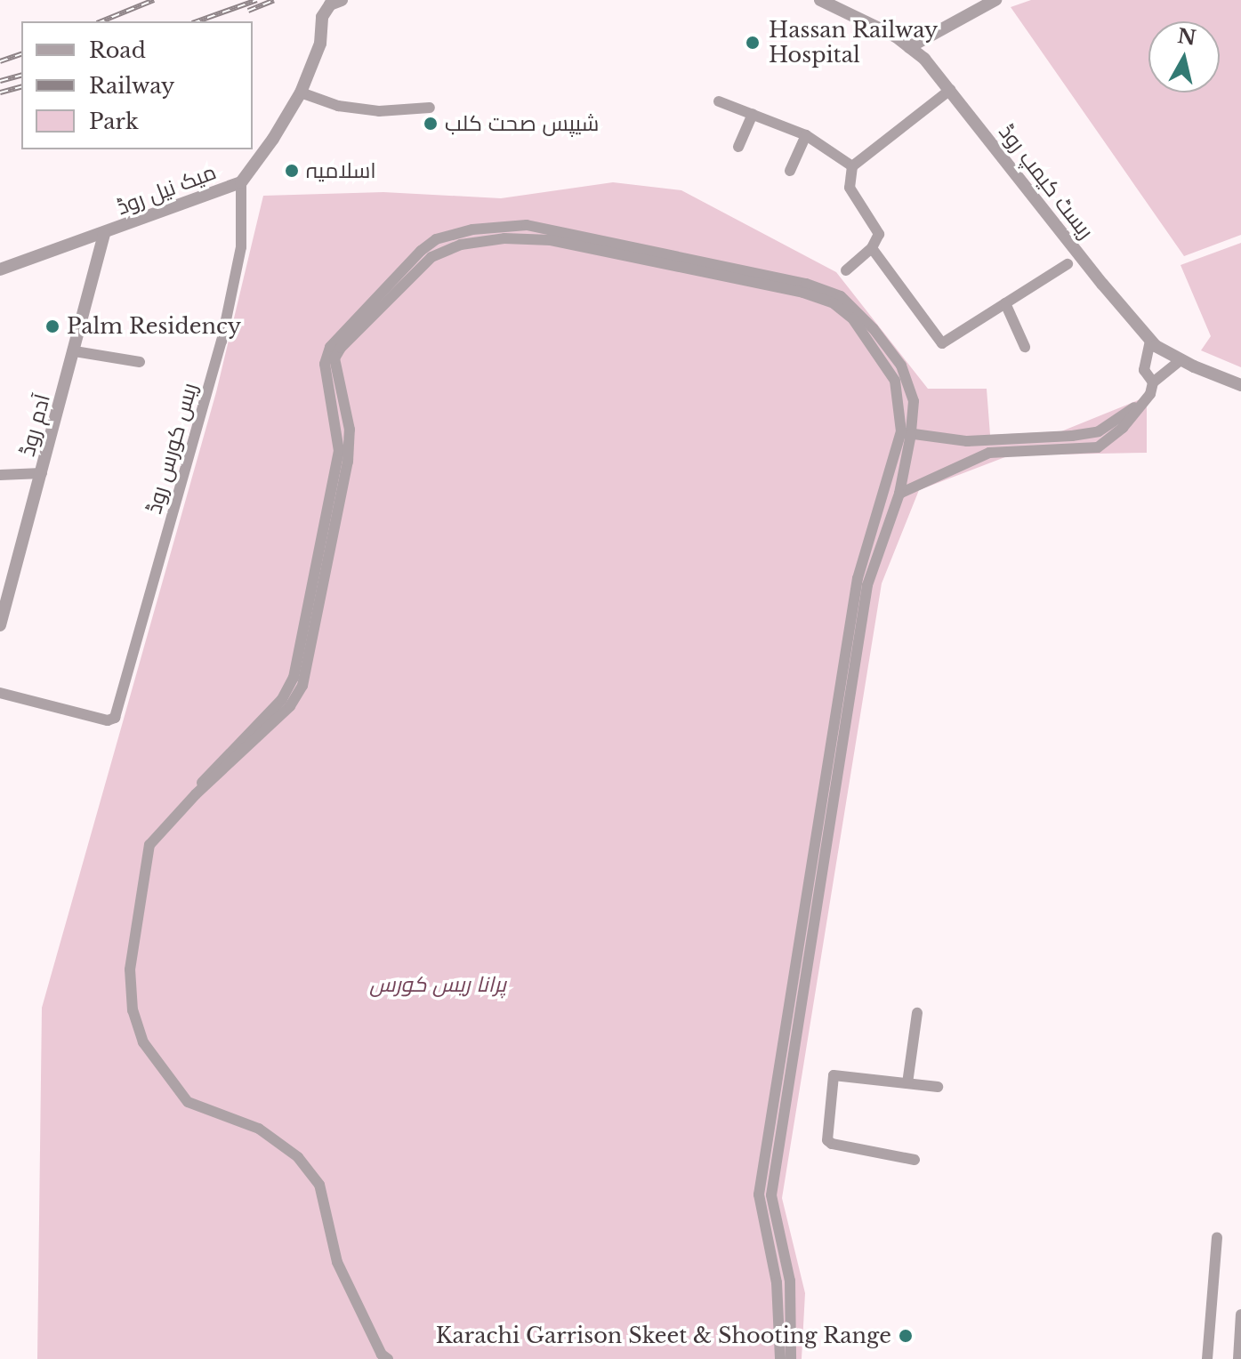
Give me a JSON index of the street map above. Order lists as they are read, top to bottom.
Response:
{
  "streets": {
    "street": [
      "ریسٹ کیمپ روڈ",
      "میک نیل روڈ",
      "آدم روڈ",
      "ریس کورس روڈ"
    ]
  },
  "crossings": [
    ["میک نیل روڈ", "آدم روڈ"],
    ["میک نیل روڈ", "ریس کورس روڈ"]
  ],
  "parks": ["پرانا ریس کورس"],
  "places": [
    "Hassan Railway Hospital",
    "شیپس صحت کلب",
    "اسلامیہ",
    "Palm Residency",
    "Karachi Garrison Skeet & Shooting Range"
  ],
  "legend": ["Road", "Railway", "Park"],
  "north": "top"
}
